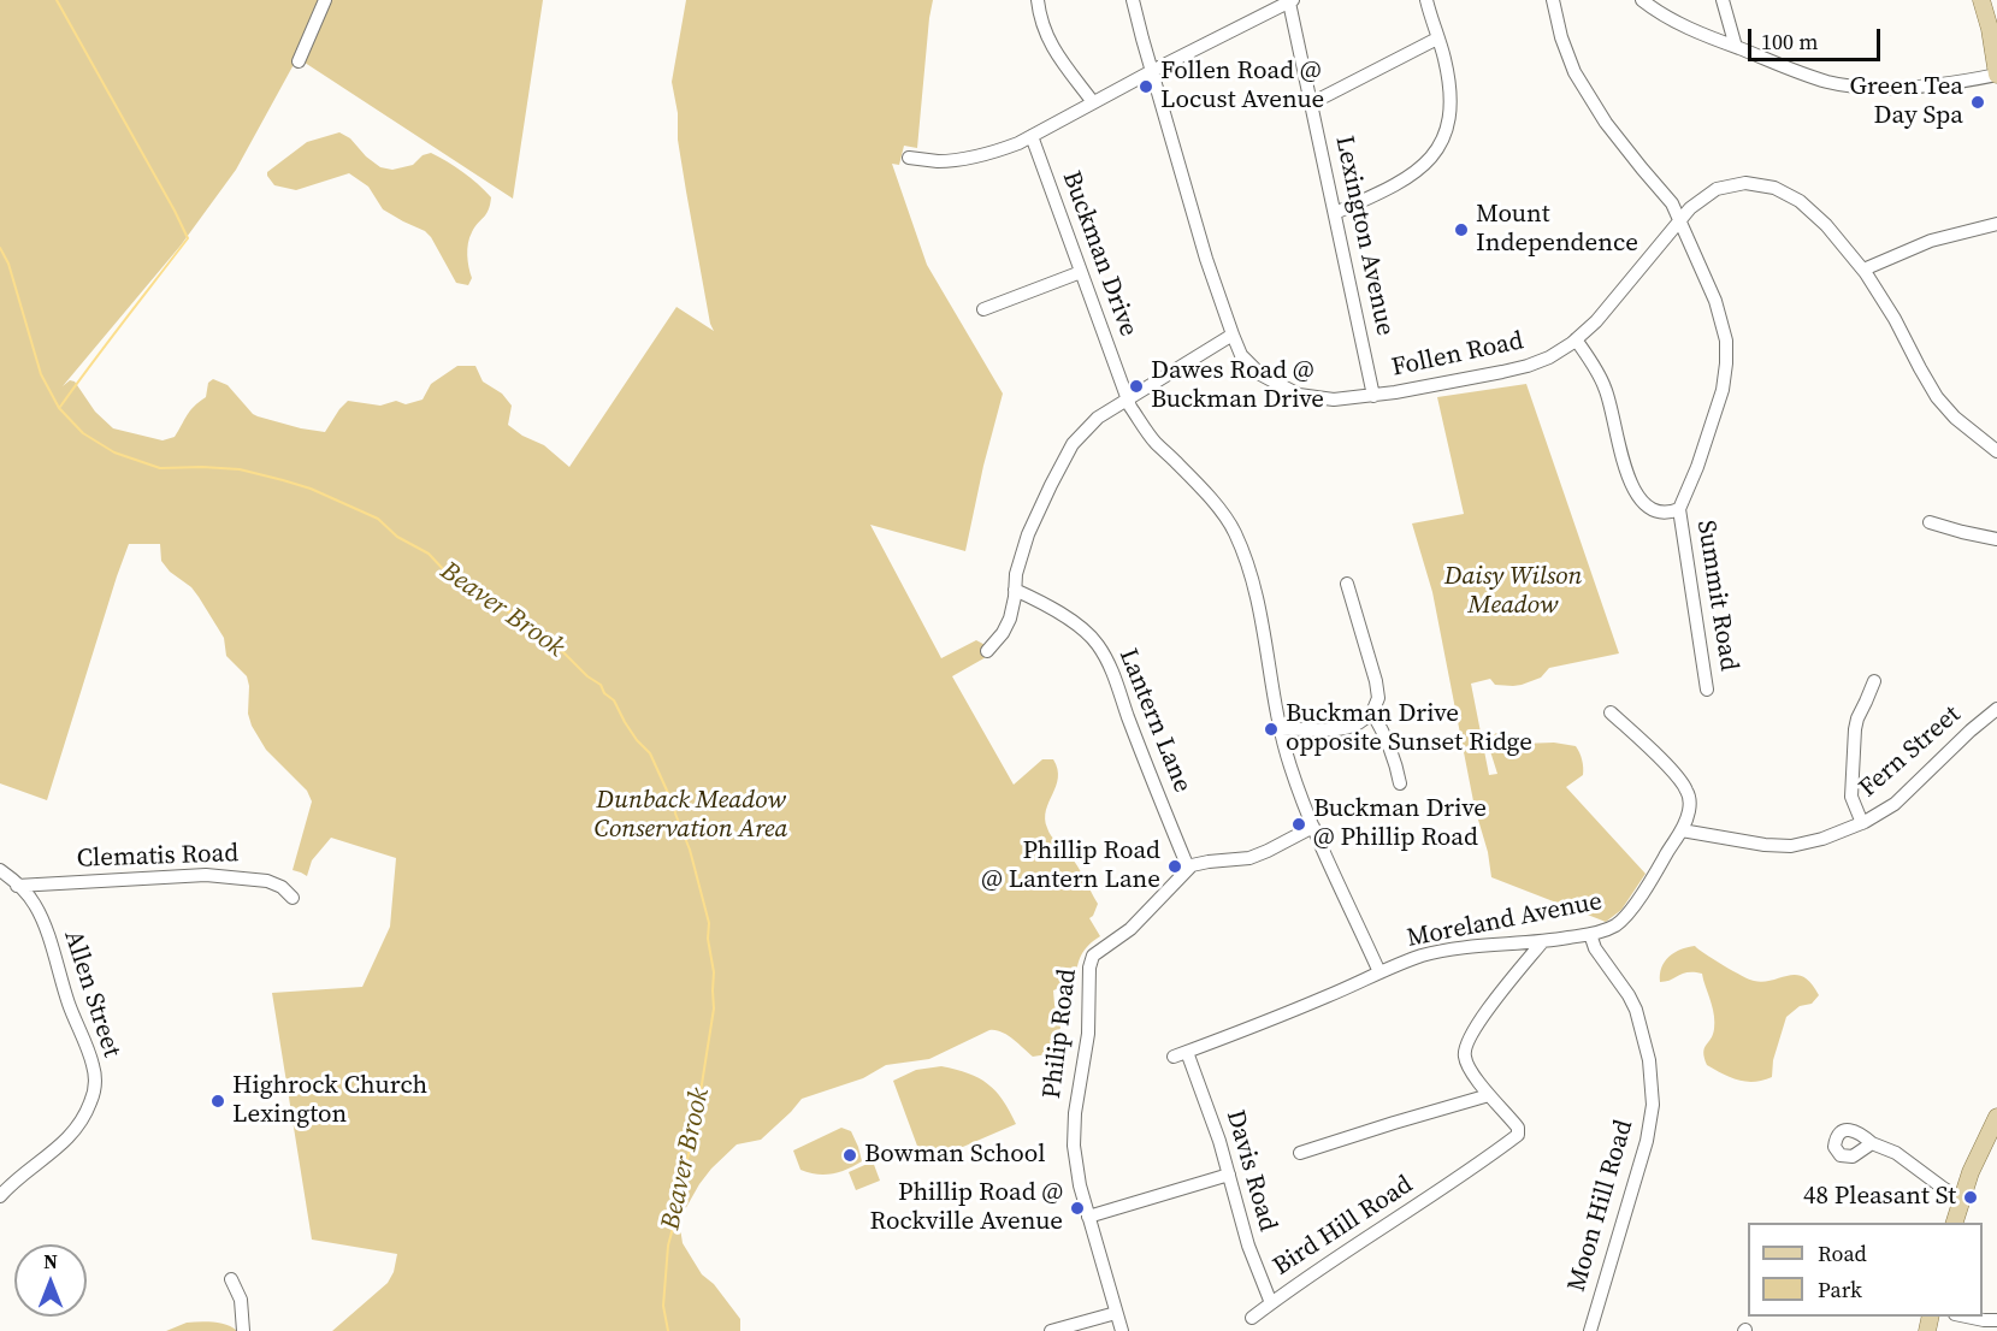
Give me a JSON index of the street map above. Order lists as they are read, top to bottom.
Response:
{
  "streets": {
    "street": [
      "Lexington Avenue",
      "Buckman Drive",
      "Follen Road",
      "Summit Road",
      "Lantern Lane",
      "Fern Street",
      "Clematis Road",
      "Moreland Avenue",
      "Allen Street",
      "Philip Road",
      "Davis Road",
      "Moon Hill Road",
      "Bird Hill Road"
    ]
  },
  "crossings": [
    ["Lexington Avenue", "Follen Road"],
    ["Buckman Drive", "Moreland Avenue"],
    ["Follen Road", "Summit Road"],
    ["Lantern Lane", "Philip Road"],
    ["Fern Street", "Moreland Avenue"],
    ["Clematis Road", "Allen Street"],
    ["Moreland Avenue", "Davis Road"],
    ["Moreland Avenue", "Moon Hill Road"],
    ["Davis Road", "Bird Hill Road"]
  ],
  "water": ["Beaver Brook"],
  "parks": ["Daisy Wilson Meadow", "Dunback Meadow Conservation Area"],
  "places": [
    "Follen Road @ Locust Avenue",
    "Green Tea Day Spa",
    "Mount Independence",
    "Dawes Road @ Buckman Drive",
    "Buckman Drive opposite Sunset Ridge",
    "Buckman Drive @ Phillip Road",
    "Phillip Road @ Lantern Lane",
    "Highrock Church Lexington",
    "Bowman School",
    "48 Pleasant St",
    "Phillip Road @ Rockville Avenue"
  ],
  "legend": ["Road", "Park"],
  "scale_bar": "100 m",
  "north": "top"
}
